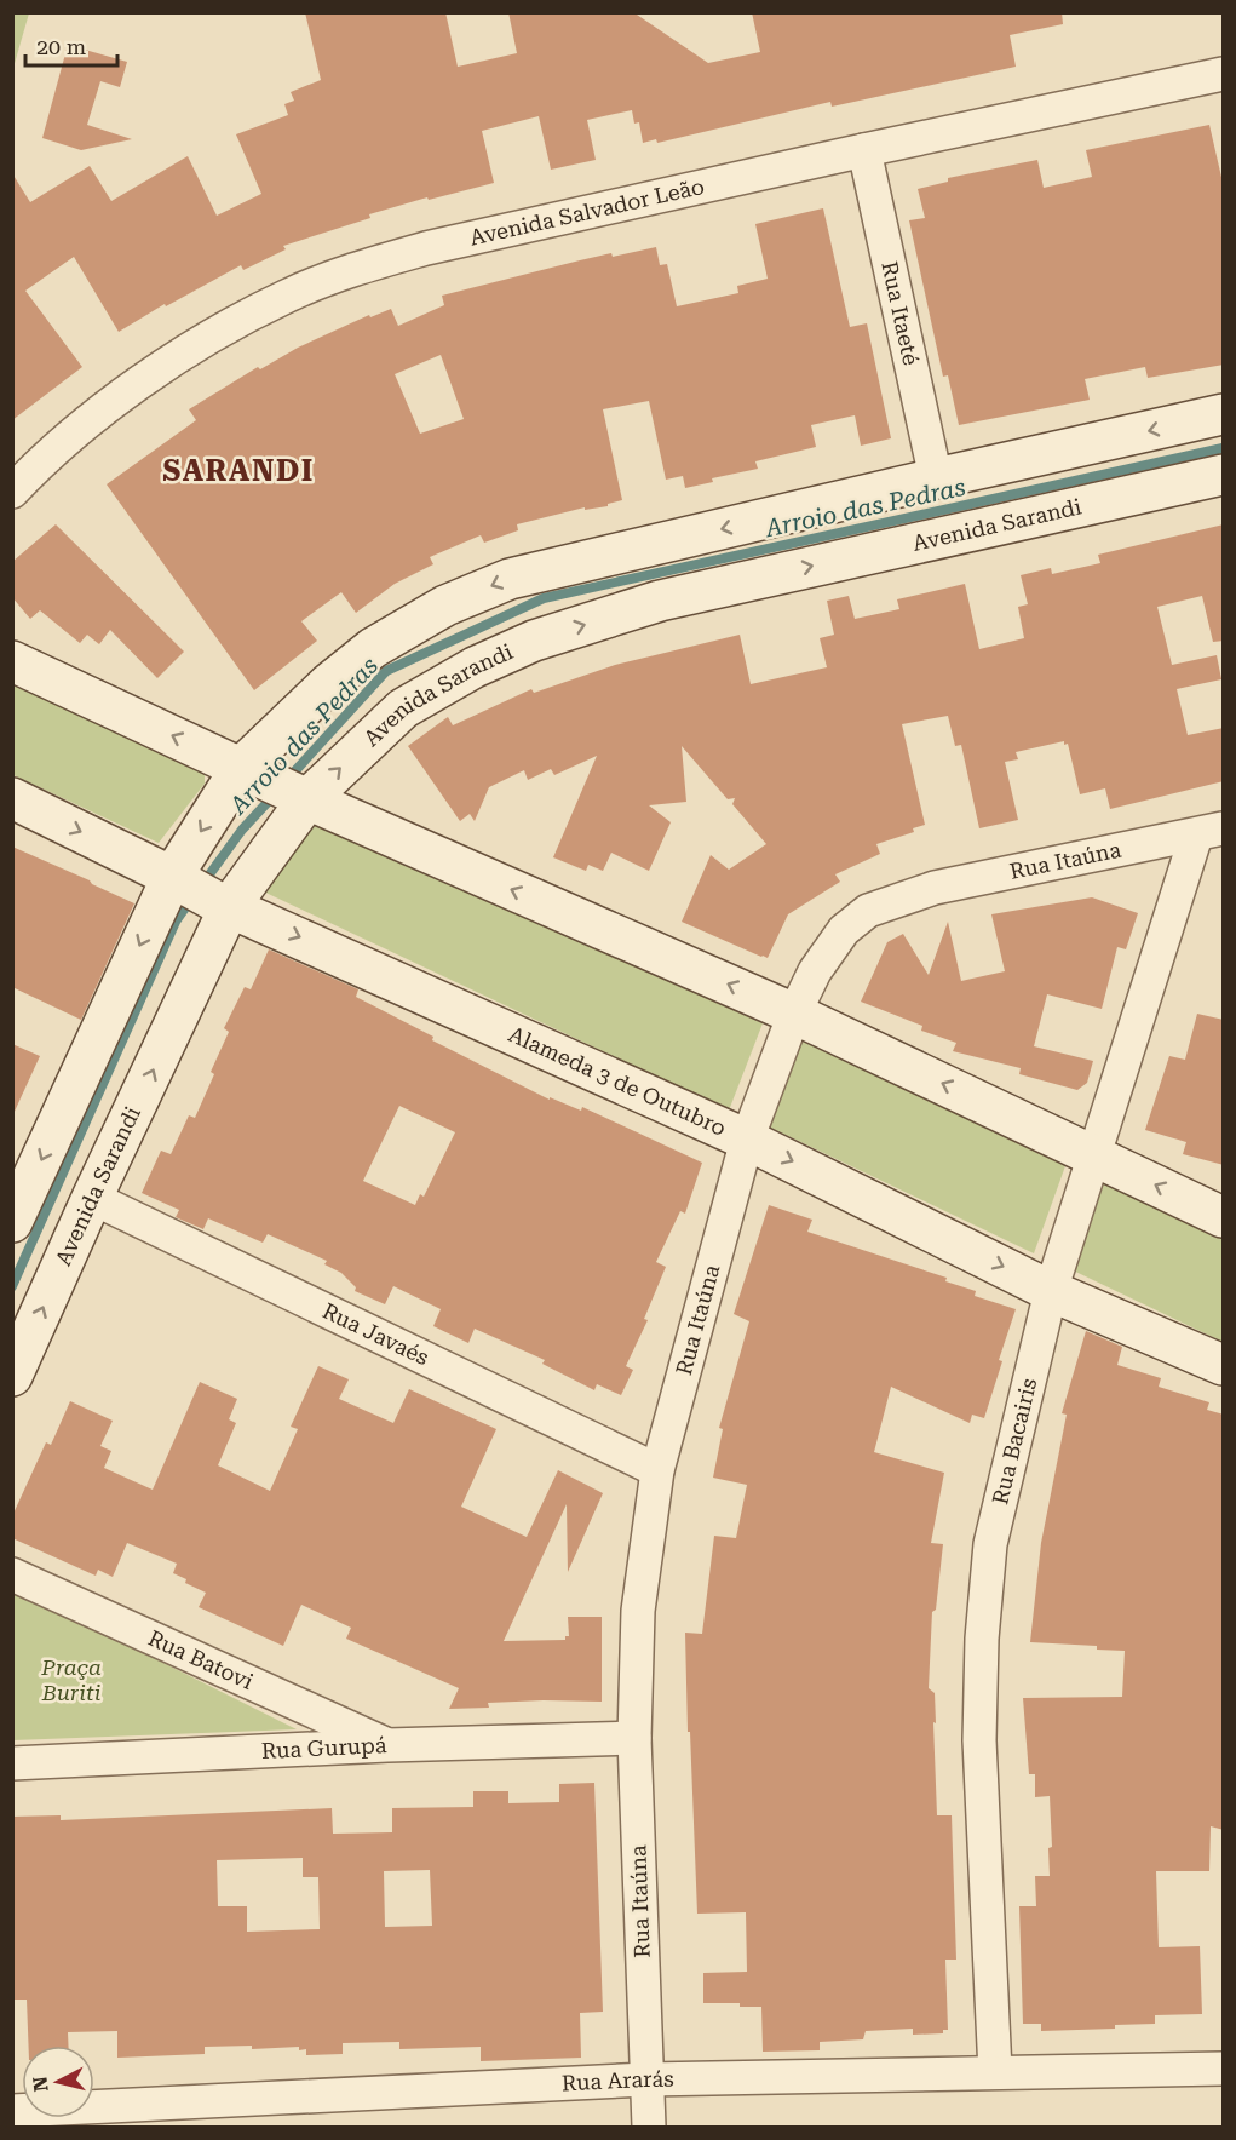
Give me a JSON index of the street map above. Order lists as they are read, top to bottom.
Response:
{
  "streets": {
    "street": [
      "Avenida Salvador Leão",
      "Rua Itaeté",
      "Avenida Sarandi",
      "Rua Itaúna",
      "Alameda 3 de Outubro",
      "Rua Javaés",
      "Rua Bacairis",
      "Rua Batovi",
      "Rua Gurupá",
      "Rua Ararás"
    ]
  },
  "crossings": [
    ["Avenida Salvador Leão", "Rua Itaeté"],
    ["Rua Itaeté", "Avenida Sarandi"],
    ["Avenida Sarandi", "Alameda 3 de Outubro"],
    ["Avenida Sarandi", "Rua Javaés"],
    ["Rua Itaúna", "Alameda 3 de Outubro"],
    ["Rua Itaúna", "Rua Javaés"],
    ["Rua Itaúna", "Rua Bacairis"],
    ["Rua Itaúna", "Rua Gurupá"],
    ["Rua Itaúna", "Rua Ararás"],
    ["Alameda 3 de Outubro", "Rua Bacairis"],
    ["Rua Bacairis", "Rua Ararás"],
    ["Rua Batovi", "Rua Gurupá"]
  ],
  "districts": ["SARANDI"],
  "water": ["Arroio das Pedras"],
  "parks": ["Praça Buriti"],
  "scale_bar": "20 m",
  "north": "left"
}
